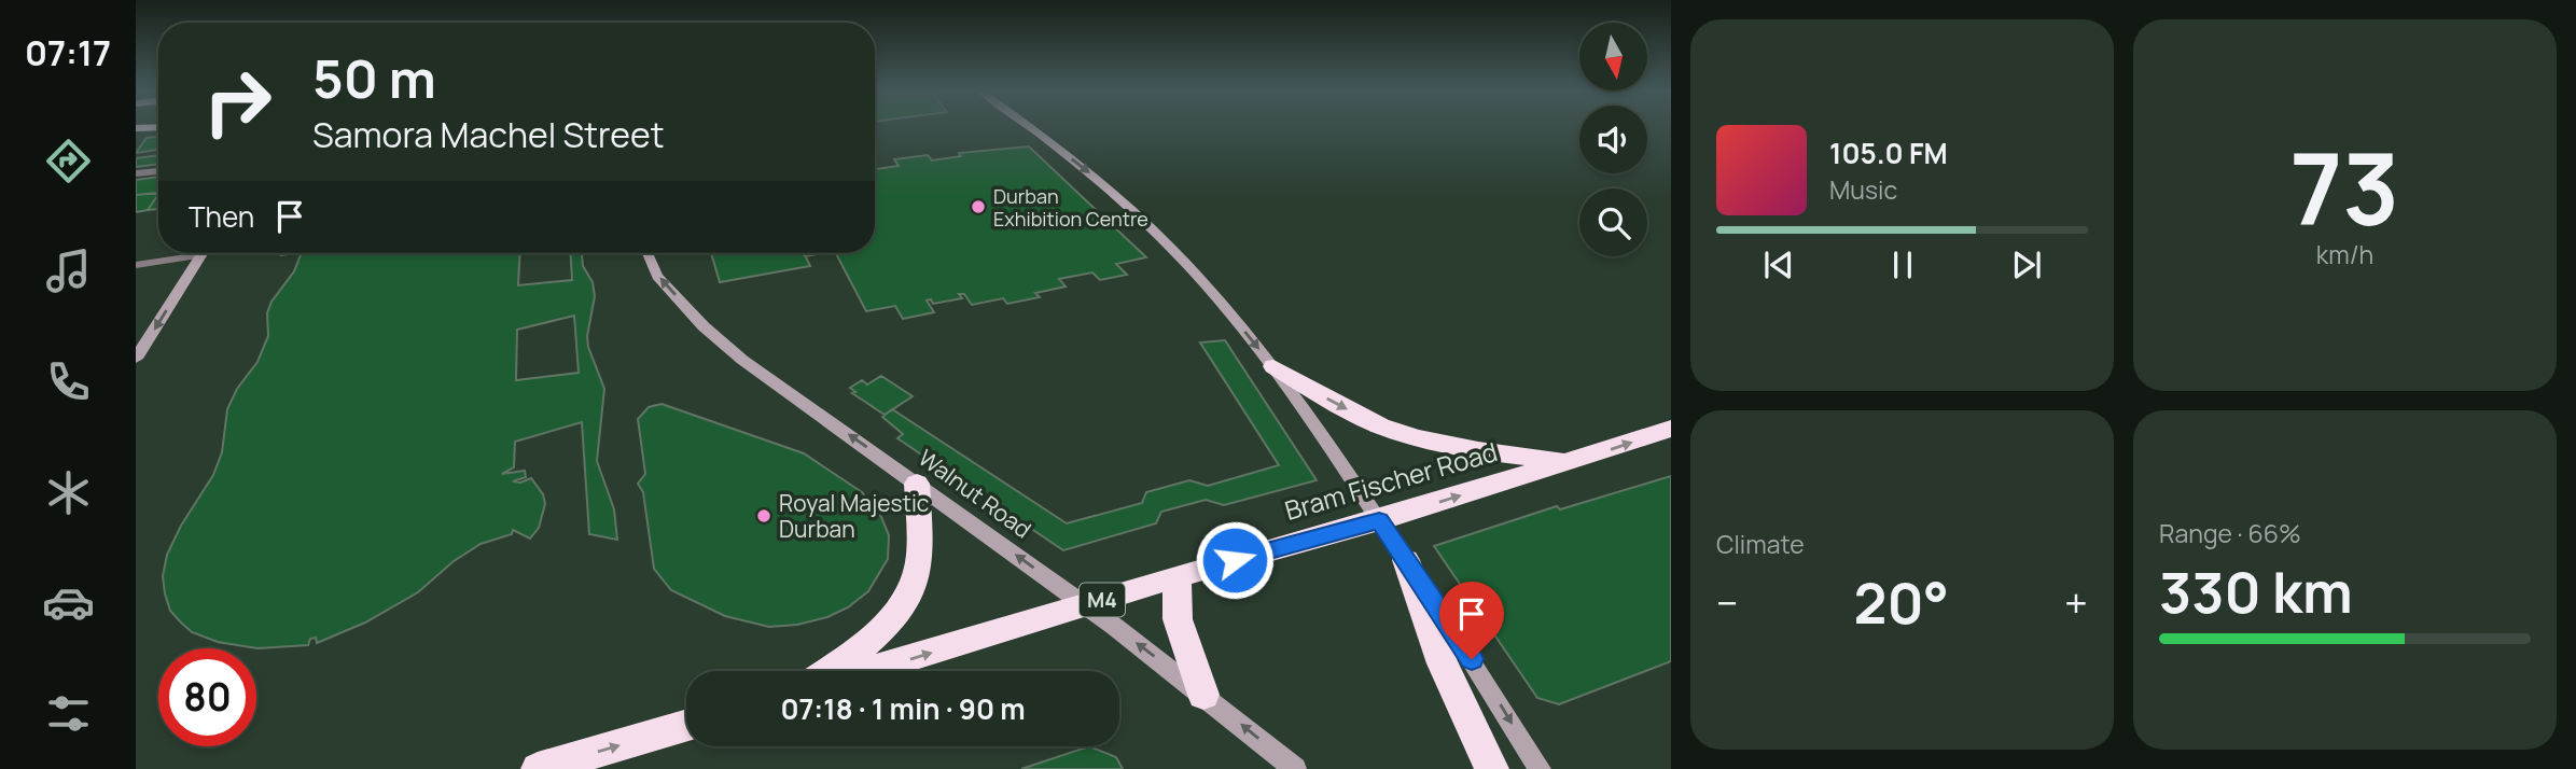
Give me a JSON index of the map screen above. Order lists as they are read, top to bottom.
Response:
{
  "streets": {
    "highway": ["Bram Fischer Road", "M4"],
    "main road": ["Walnut Road"]
  },
  "crossings": [
    ["Bram Fischer Road", "Walnut Road"]
  ],
  "one_way": ["Bram Fischer Road", "Walnut Road"],
  "places": ["Durban Exhibition Centre", "Royal Majestic Durban"],
  "north": "bottom",
  "page": {
    "tabs": "07:17",
    "tile": [
      ["73", "km/h"],
      "Climate",
      ["Range · 66%", "330 km"]
    ],
    "turn": ["50 m", "Samora Machel Street"],
    "song": ["105.0 FM", "Music"],
    "then": "Then",
    "heat": ["−", "20°", "+"],
    "limit": "80",
    "trip": "07:18 · 1 min · 90 m"
  }
}
